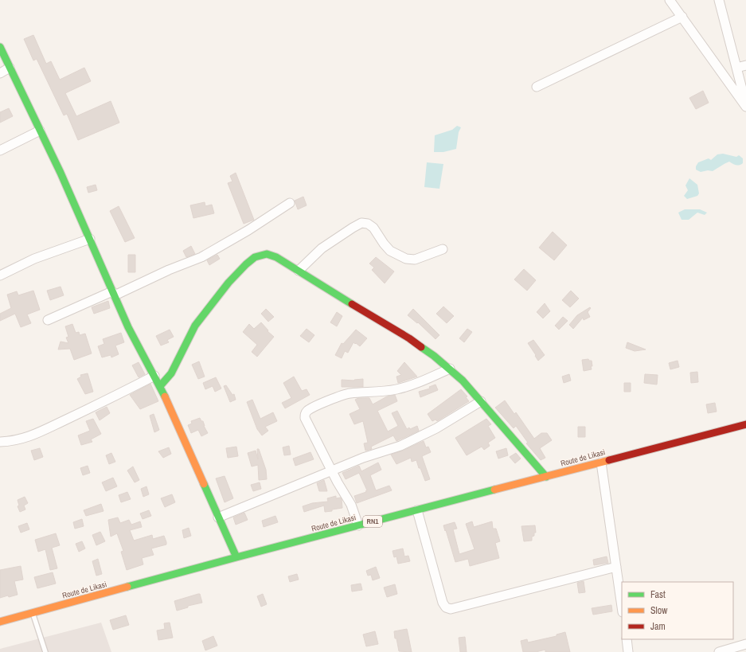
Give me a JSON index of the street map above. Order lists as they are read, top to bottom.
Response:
{
  "streets": {
    "main road": ["Route de Likasi", "RN1"]
  },
  "legend": ["Fast", "Slow", "Jam"]
}
